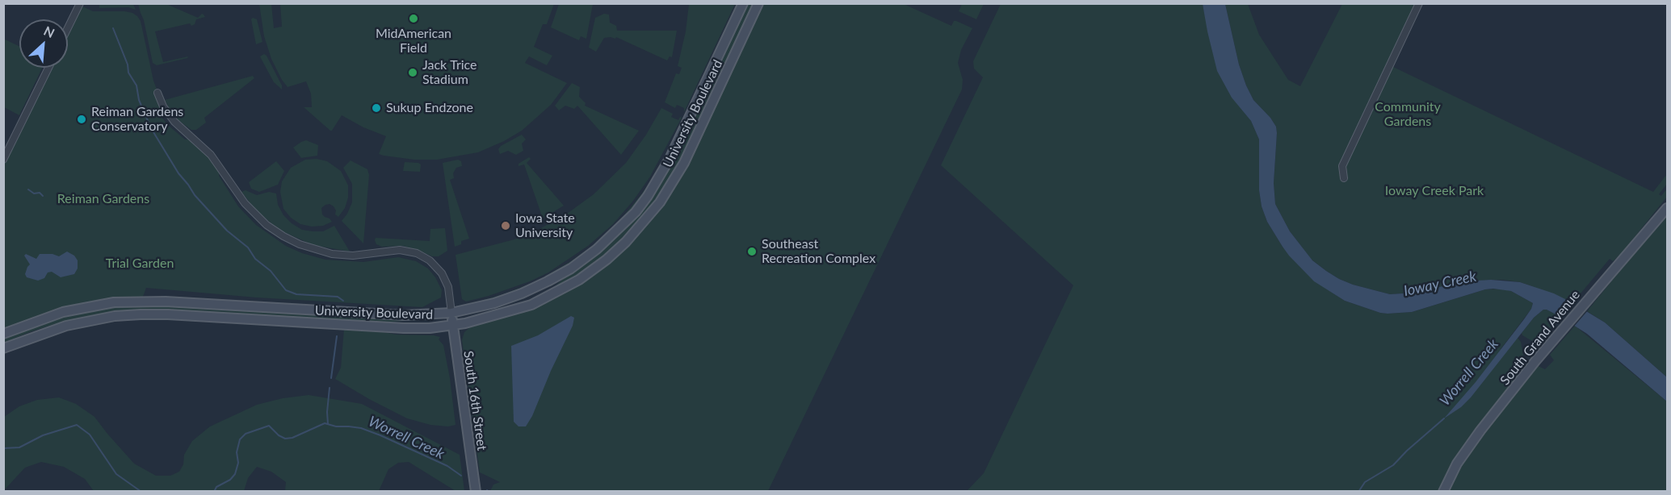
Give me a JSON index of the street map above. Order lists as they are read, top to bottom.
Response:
{
  "streets": {
    "main road": ["University Boulevard", "South Grand Avenue", "South 16th Street"]
  },
  "crossings": [
    ["University Boulevard", "South 16th Street"]
  ],
  "water": ["Ioway Creek", "Worrell Creek"],
  "parks": [
    "Community Gardens",
    "Ioway Creek Park",
    "Reiman Gardens",
    "Trial Garden"
  ],
  "places": [
    "MidAmerican Field",
    "Jack Trice Stadium",
    "Sukup Endzone",
    "Reiman Gardens Conservatory",
    "Iowa State University",
    "Southeast Recreation Complex"
  ],
  "north": "top right"
}
